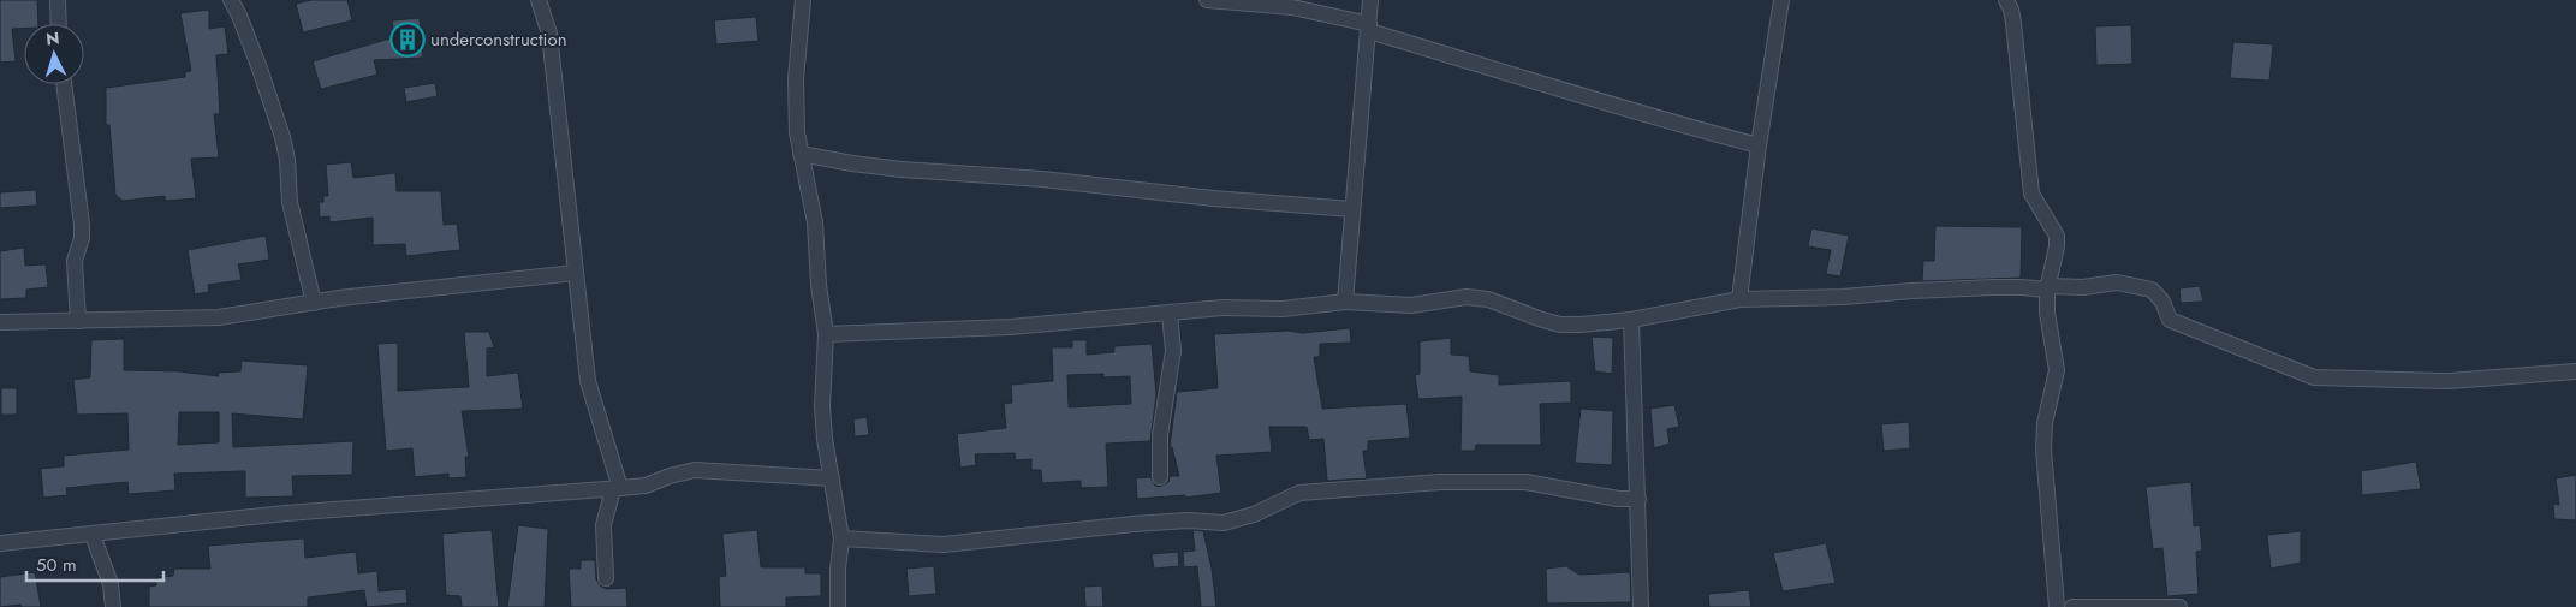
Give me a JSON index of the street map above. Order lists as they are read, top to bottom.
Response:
{
  "places": {
    "building": ["underconstruction"]
  },
  "scale_bar": "50 m",
  "north": "top"
}
